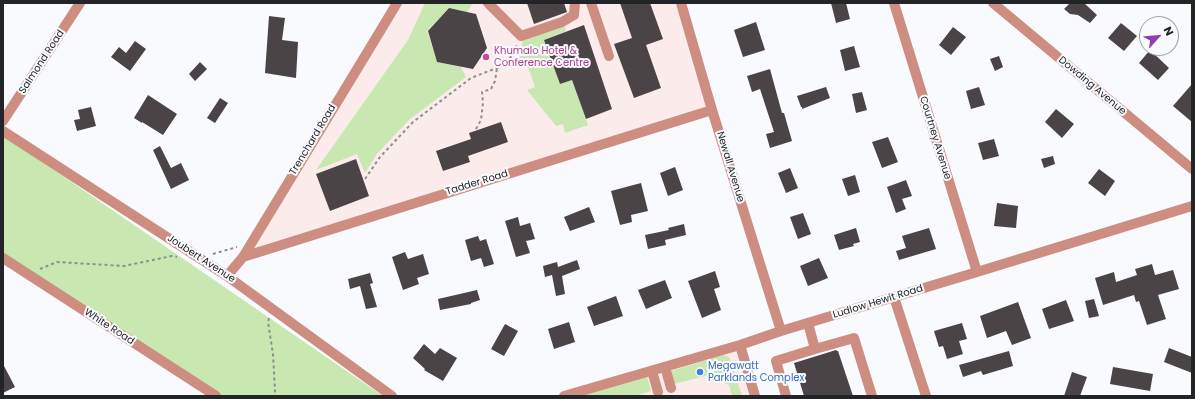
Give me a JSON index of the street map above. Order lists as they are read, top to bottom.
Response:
{
  "streets": {
    "street": [
      "Salmond Road",
      "Dowding Avenue",
      "Courtney Avenue",
      "Trenchard Road",
      "Newall Avenue",
      "Tadder Road",
      "Joubert Avenue",
      "Ludlow Hewit Road",
      "White Road"
    ]
  },
  "crossings": [
    ["Courtney Avenue", "Ludlow Hewit Road"],
    ["Trenchard Road", "Tadder Road"],
    ["Trenchard Road", "Joubert Avenue"],
    ["Newall Avenue", "Tadder Road"],
    ["Newall Avenue", "Ludlow Hewit Road"]
  ],
  "places": ["Khumalo Hotel & Conference Centre", "Megawatt Parklands Complex"],
  "north": "top right"
}
